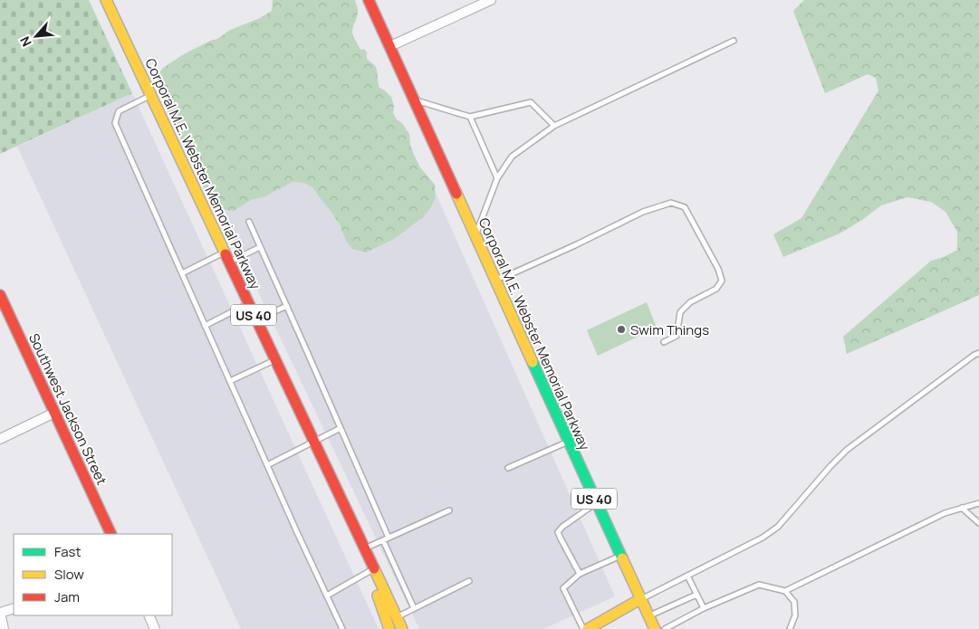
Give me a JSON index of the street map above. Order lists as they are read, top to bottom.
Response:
{
  "streets": {
    "main road": ["Corporal M.E. Webster Memorial Parkway", "US 40", "Southwest Jackson Street"]
  },
  "places": ["Swim Things"],
  "legend": ["Fast", "Slow", "Jam"],
  "north": "bottom left"
}
